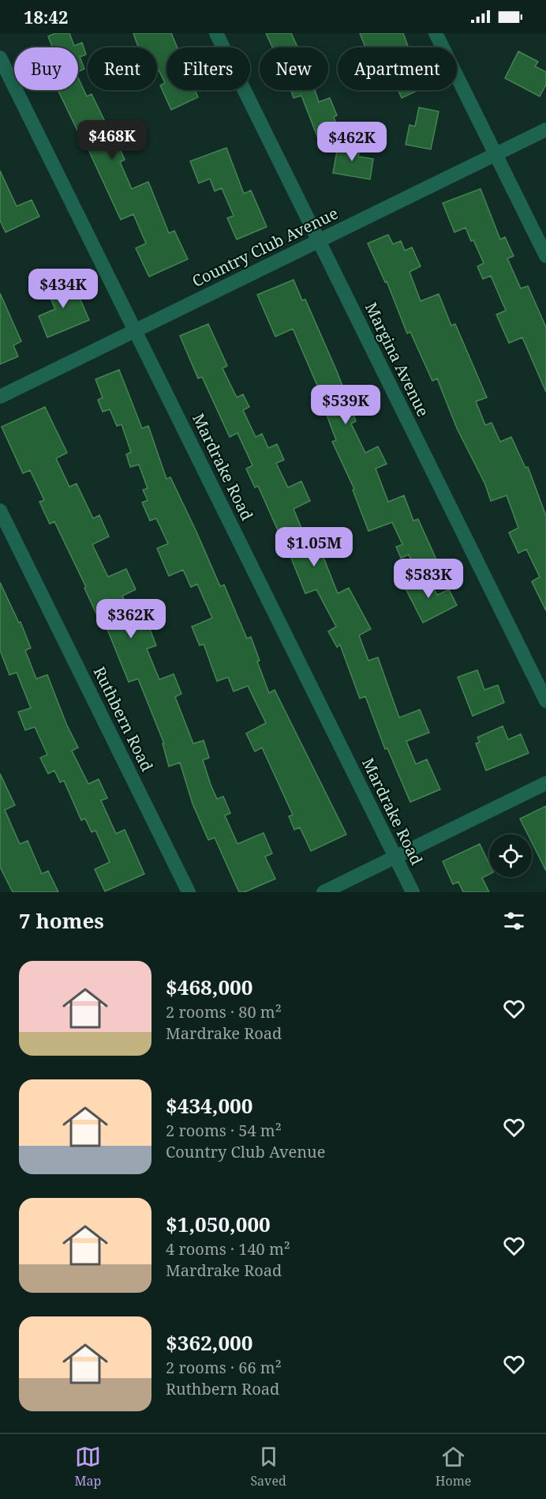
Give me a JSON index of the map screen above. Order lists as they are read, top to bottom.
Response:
{
  "streets": {
    "street": [
      "Country Club Avenue",
      "Margina Avenue",
      "Mardrake Road",
      "Ruthbern Road"
    ]
  },
  "crossings": [
    ["Country Club Avenue", "Margina Avenue"],
    ["Country Club Avenue", "Mardrake Road"]
  ],
  "page": {
    "status": "18:42",
    "chip": [
      "Buy",
      "Rent",
      "Filters",
      "New",
      "Apartment"
    ],
    "price": [
      "$468K",
      "$462K",
      "$434K",
      "$539K",
      "$1.05M",
      "$583K",
      "$362K"
    ],
    "heading": "7 homes",
    "list": [
      {
        "name": "$468,000",
        "note": "2 rooms · 80 m² · Mardrake Road"
      },
      {
        "name": "$434,000",
        "note": "2 rooms · 54 m² · Country Club Avenue"
      },
      {
        "name": "$1,050,000",
        "note": "4 rooms · 140 m² · Mardrake Road"
      },
      {
        "name": "$362,000",
        "note": "2 rooms · 66 m² · Ruthbern Road"
      }
    ],
    "tabs": ["Map", "Saved", "Home"]
  }
}
